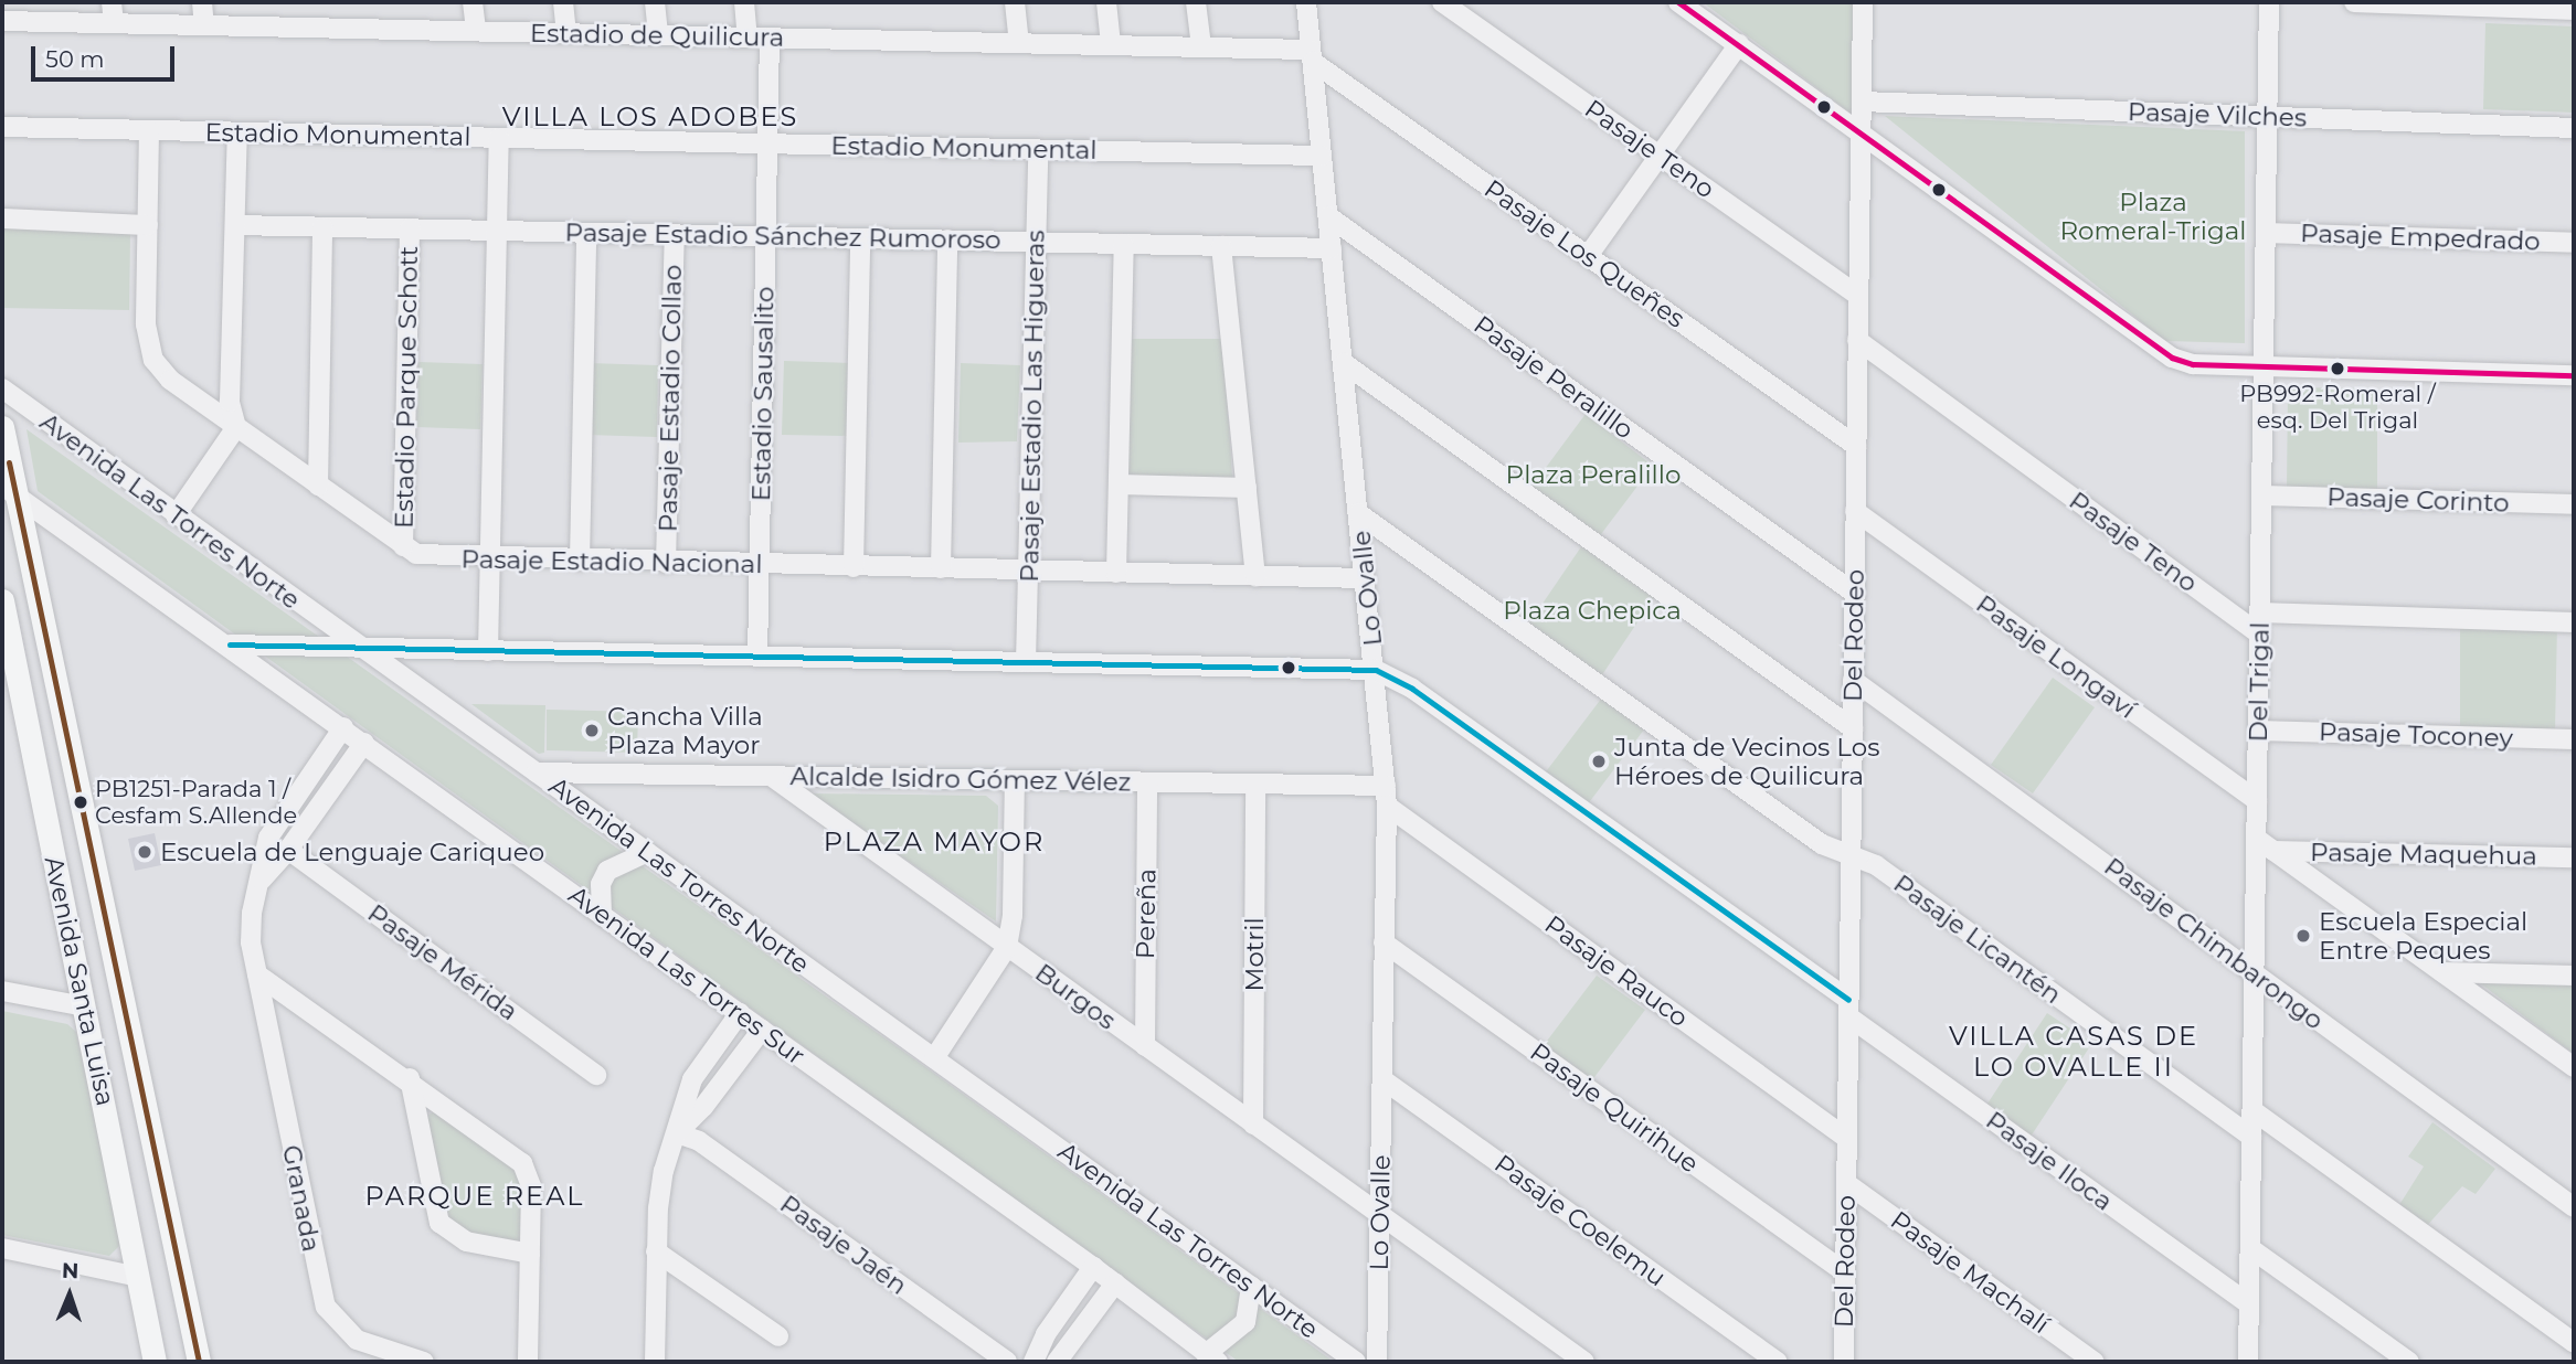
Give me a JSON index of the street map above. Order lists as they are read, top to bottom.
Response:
{
  "streets": {
    "main road": ["Avenida Santa Luisa"],
    "street": [
      "Estadio de Quilicura",
      "Pasaje Vilches",
      "Estadio Monumental",
      "Pasaje Teno",
      "Pasaje Estadio Sánchez Rumoroso",
      "Pasaje Empedrado",
      "Pasaje Los Queñes",
      "Pasaje Peralillo",
      "Estadio Parque Schott",
      "Estadio Sausalito",
      "Pasaje Estadio Collao",
      "Pasaje Estadio Las Higueras",
      "Pasaje Corinto",
      "Avenida Las Torres Norte",
      "Pasaje Estadio Nacional",
      "Lo Ovalle",
      "Del Rodeo",
      "Pasaje Longaví",
      "Del Trigal",
      "Pasaje Toconey",
      "Alcalde Isidro Gómez Vélez",
      "Pasaje Maquehua",
      "Pereña",
      "Pasaje Licantén",
      "Pasaje Chimbarongo",
      "Motril",
      "Pasaje Mérida",
      "Pasaje Rauco",
      "Avenida Las Torres Sur",
      "Burgos",
      "Pasaje Quirihue",
      "Pasaje Iloca",
      "Granada",
      "Pasaje Coelemu",
      "Pasaje Jaén",
      "Pasaje Machalí"
    ]
  },
  "crossings": [
    ["Estadio de Quilicura", "Pasaje Los Queñes"],
    ["Estadio de Quilicura", "Estadio Sausalito"],
    ["Estadio de Quilicura", "Lo Ovalle"],
    ["Pasaje Vilches", "Del Rodeo"],
    ["Pasaje Vilches", "Del Trigal"],
    ["Estadio Monumental", "Estadio Sausalito"],
    ["Estadio Monumental", "Pasaje Estadio Las Higueras"],
    ["Estadio Monumental", "Pasaje Estadio Nacional"],
    ["Estadio Monumental", "Lo Ovalle"],
    ["Pasaje Teno", "Del Rodeo"],
    ["Pasaje Teno", "Del Trigal"],
    ["Pasaje Estadio Sánchez Rumoroso", "Estadio Parque Schott"],
    ["Pasaje Estadio Sánchez Rumoroso", "Estadio Sausalito"],
    ["Pasaje Estadio Sánchez Rumoroso", "Pasaje Estadio Collao"],
    ["Pasaje Estadio Sánchez Rumoroso", "Pasaje Estadio Las Higueras"],
    ["Pasaje Estadio Sánchez Rumoroso", "Lo Ovalle"],
    ["Pasaje Empedrado", "Del Trigal"],
    ["Pasaje Los Queñes", "Lo Ovalle"],
    ["Pasaje Los Queñes", "Del Rodeo"],
    ["Pasaje Peralillo", "Lo Ovalle"],
    ["Pasaje Peralillo", "Del Rodeo"],
    ["Estadio Parque Schott", "Pasaje Estadio Nacional"],
    ["Estadio Sausalito", "Pasaje Estadio Nacional"],
    ["Pasaje Estadio Collao", "Pasaje Estadio Nacional"],
    ["Pasaje Estadio Las Higueras", "Pasaje Estadio Nacional"],
    ["Pasaje Corinto", "Del Trigal"],
    ["Avenida Las Torres Norte", "Alcalde Isidro Gómez Vélez"],
    ["Pasaje Estadio Nacional", "Lo Ovalle"],
    ["Lo Ovalle", "Alcalde Isidro Gómez Vélez"],
    ["Lo Ovalle", "Pasaje Licantén"],
    ["Lo Ovalle", "Pasaje Rauco"],
    ["Lo Ovalle", "Burgos"],
    ["Lo Ovalle", "Pasaje Quirihue"],
    ["Lo Ovalle", "Pasaje Iloca"],
    ["Lo Ovalle", "Pasaje Coelemu"],
    ["Del Rodeo", "Pasaje Longaví"],
    ["Del Rodeo", "Pasaje Licantén"],
    ["Del Rodeo", "Pasaje Chimbarongo"],
    ["Del Rodeo", "Pasaje Rauco"],
    ["Del Rodeo", "Pasaje Quirihue"],
    ["Del Rodeo", "Pasaje Iloca"],
    ["Del Rodeo", "Pasaje Machalí"],
    ["Pasaje Longaví", "Del Trigal"],
    ["Del Trigal", "Pasaje Toconey"],
    ["Del Trigal", "Pasaje Licantén"],
    ["Del Trigal", "Pasaje Chimbarongo"],
    ["Del Trigal", "Pasaje Iloca"],
    ["Alcalde Isidro Gómez Vélez", "Pereña"],
    ["Alcalde Isidro Gómez Vélez", "Motril"],
    ["Alcalde Isidro Gómez Vélez", "Pasaje Rauco"],
    ["Alcalde Isidro Gómez Vélez", "Burgos"],
    ["Pereña", "Burgos"],
    ["Motril", "Burgos"],
    ["Pasaje Mérida", "Granada"],
    ["Avenida Las Torres Sur", "Avenida Santa Luisa"],
    ["Avenida Las Torres Sur", "Granada"]
  ],
  "districts": [
    "VILLA LOS ADOBES",
    "PLAZA MAYOR",
    "VILLA CASAS DE LO OVALLE II",
    "PARQUE REAL"
  ],
  "parks": ["Plaza Romeral-Trigal", "Plaza Peralillo", "Plaza Chepica"],
  "places": [
    "PB992-Romeral / esq. Del Trigal",
    "Cancha Villa Plaza Mayor",
    "Junta de Vecinos Los Héroes de Quilicura",
    "PB1251-Parada 1 / Cesfam S.Allende",
    "Escuela de Lenguaje Cariqueo",
    "Escuela Especial Entre Peques"
  ],
  "scale_bar": "50 m",
  "north": "top"
}
